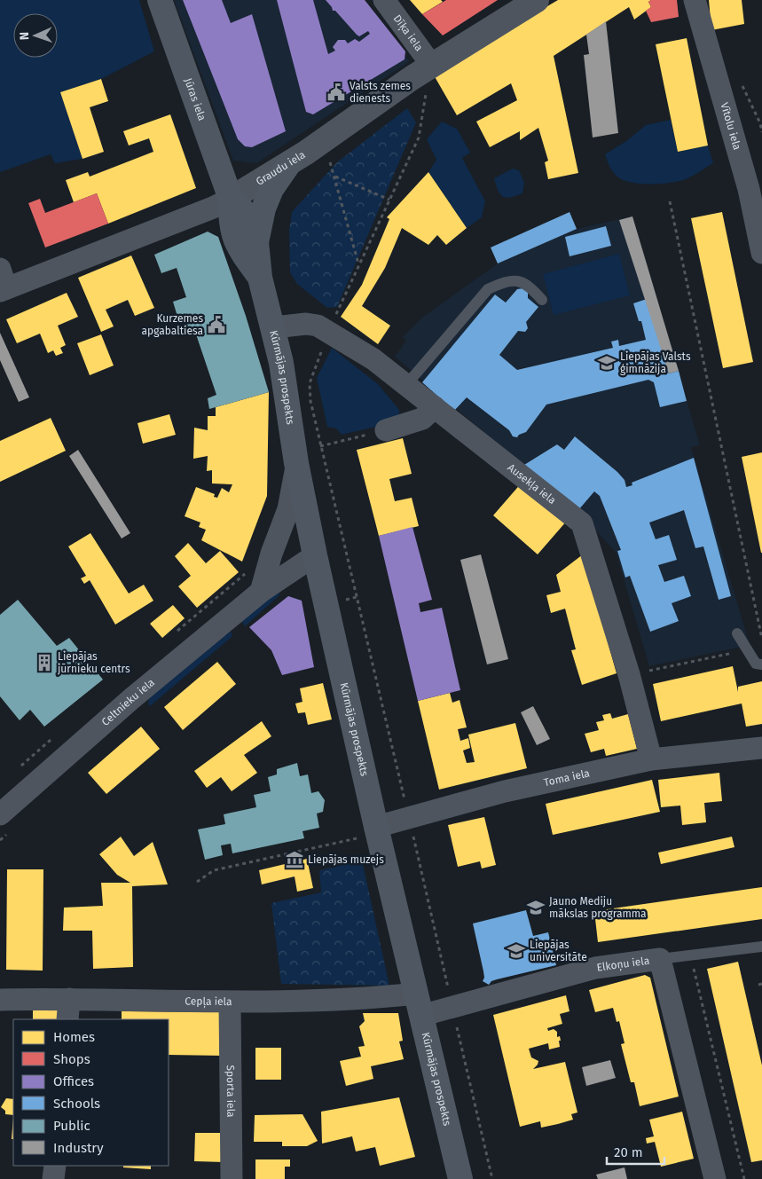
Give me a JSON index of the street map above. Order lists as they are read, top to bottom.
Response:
{
  "streets": {
    "main road": ["Jūras iela", "Kūrmājas prospekts"],
    "street": [
      "Dīķa iela",
      "Vītolu iela",
      "Graudu iela",
      "Ausekļa iela",
      "Celtnieku iela",
      "Toma iela",
      "Elkoņu iela",
      "Cepļa iela",
      "Sporta iela"
    ]
  },
  "crossings": [
    ["Dīķa iela", "Graudu iela"],
    ["Jūras iela", "Graudu iela"],
    ["Jūras iela", "Kūrmājas prospekts"],
    ["Graudu iela", "Kūrmājas prospekts"],
    ["Kūrmājas prospekts", "Ausekļa iela"],
    ["Kūrmājas prospekts", "Celtnieku iela"],
    ["Kūrmājas prospekts", "Toma iela"],
    ["Kūrmājas prospekts", "Elkoņu iela"],
    ["Kūrmājas prospekts", "Cepļa iela"],
    ["Ausekļa iela", "Toma iela"],
    ["Elkoņu iela", "Cepļa iela"],
    ["Cepļa iela", "Sporta iela"]
  ],
  "places": {
    "public building": ["Valsts zemes dienests", "Kurzemes apgabaltiesa"],
    "school or university": ["Liepājas Valsts ģimnāzija", "Jauno Mediju mākslas programma", "Liepājas universitāte"],
    "building": ["Liepājas jūrnieku centrs"],
    "museum": ["Liepājas muzejs"]
  },
  "legend": [
    "Homes",
    "Shops",
    "Offices",
    "Schools",
    "Public",
    "Industry"
  ],
  "scale_bar": "20 m",
  "north": "left"
}
